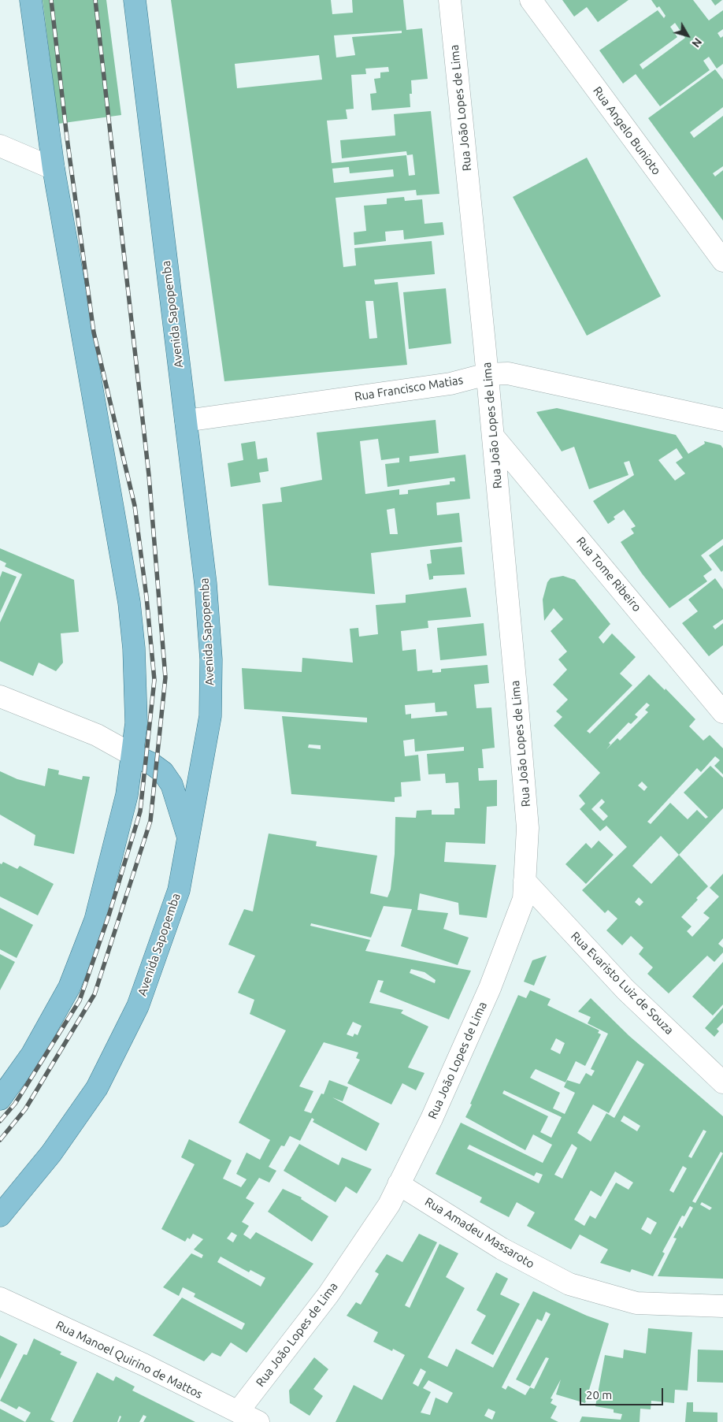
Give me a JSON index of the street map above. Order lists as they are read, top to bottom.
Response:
{
  "streets": {
    "main road": ["Avenida Sapopemba"],
    "street": [
      "Rua João Lopes de Lima",
      "Rua Angelo Bunioto",
      "Rua Francisco Matias",
      "Rua Tome Ribeiro",
      "Rua Evaristo Luiz de Souza",
      "Rua Amadeu Massaroto",
      "Rua Manoel Quirino de Mattos"
    ]
  },
  "crossings": [
    ["Rua João Lopes de Lima", "Rua Francisco Matias"],
    ["Rua João Lopes de Lima", "Rua Tome Ribeiro"],
    ["Rua João Lopes de Lima", "Rua Evaristo Luiz de Souza"],
    ["Rua João Lopes de Lima", "Rua Amadeu Massaroto"],
    ["Rua João Lopes de Lima", "Rua Manoel Quirino de Mattos"],
    ["Avenida Sapopemba", "Rua Francisco Matias"]
  ],
  "scale_bar": "20 m",
  "north": "bottom right"
}
